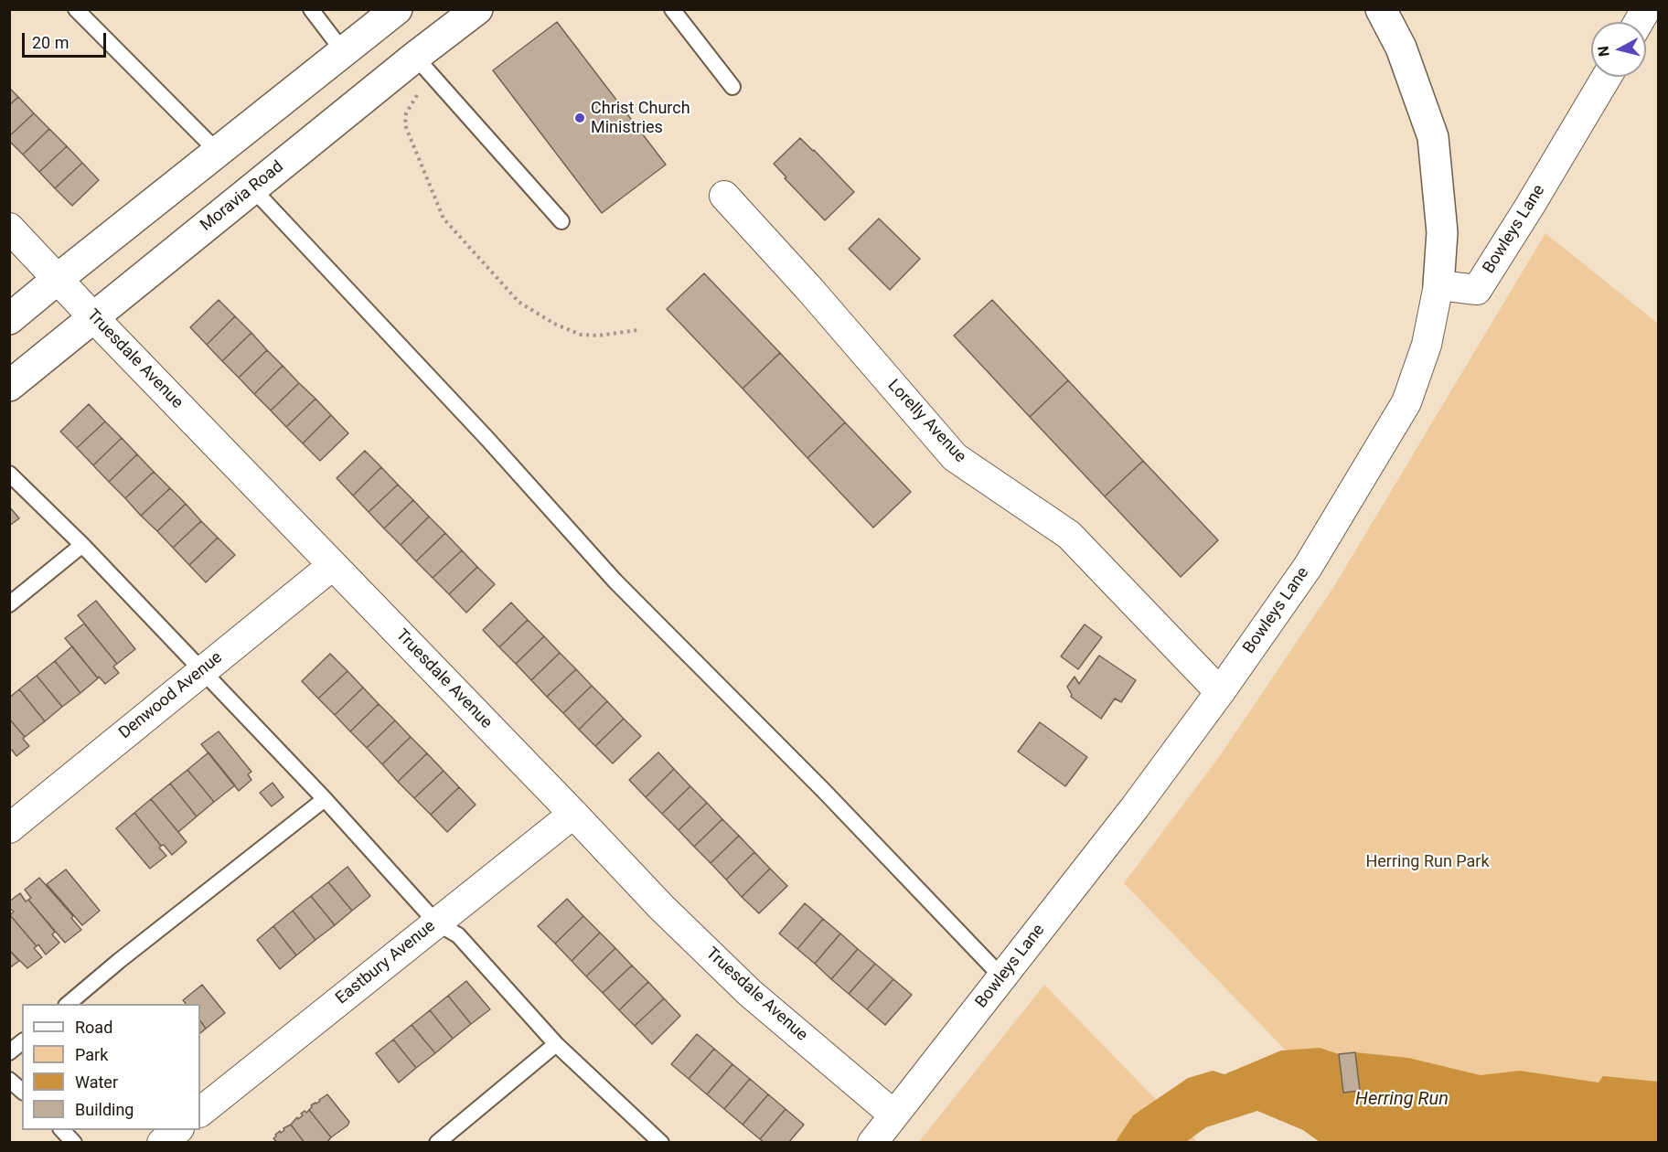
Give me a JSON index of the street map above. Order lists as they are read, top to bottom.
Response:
{
  "streets": {
    "main road": ["Moravia Road"],
    "street": [
      "Bowleys Lane",
      "Truesdale Avenue",
      "Lorelly Avenue",
      "Denwood Avenue",
      "Eastbury Avenue"
    ]
  },
  "crossings": [
    ["Moravia Road", "Truesdale Avenue"],
    ["Bowleys Lane", "Truesdale Avenue"],
    ["Bowleys Lane", "Lorelly Avenue"],
    ["Truesdale Avenue", "Denwood Avenue"],
    ["Truesdale Avenue", "Eastbury Avenue"]
  ],
  "water": ["Herring Run"],
  "parks": ["Herring Run Park"],
  "places": ["Christ Church Ministries"],
  "legend": [
    "Road",
    "Park",
    "Water",
    "Building"
  ],
  "scale_bar": "20 m",
  "north": "left"
}
